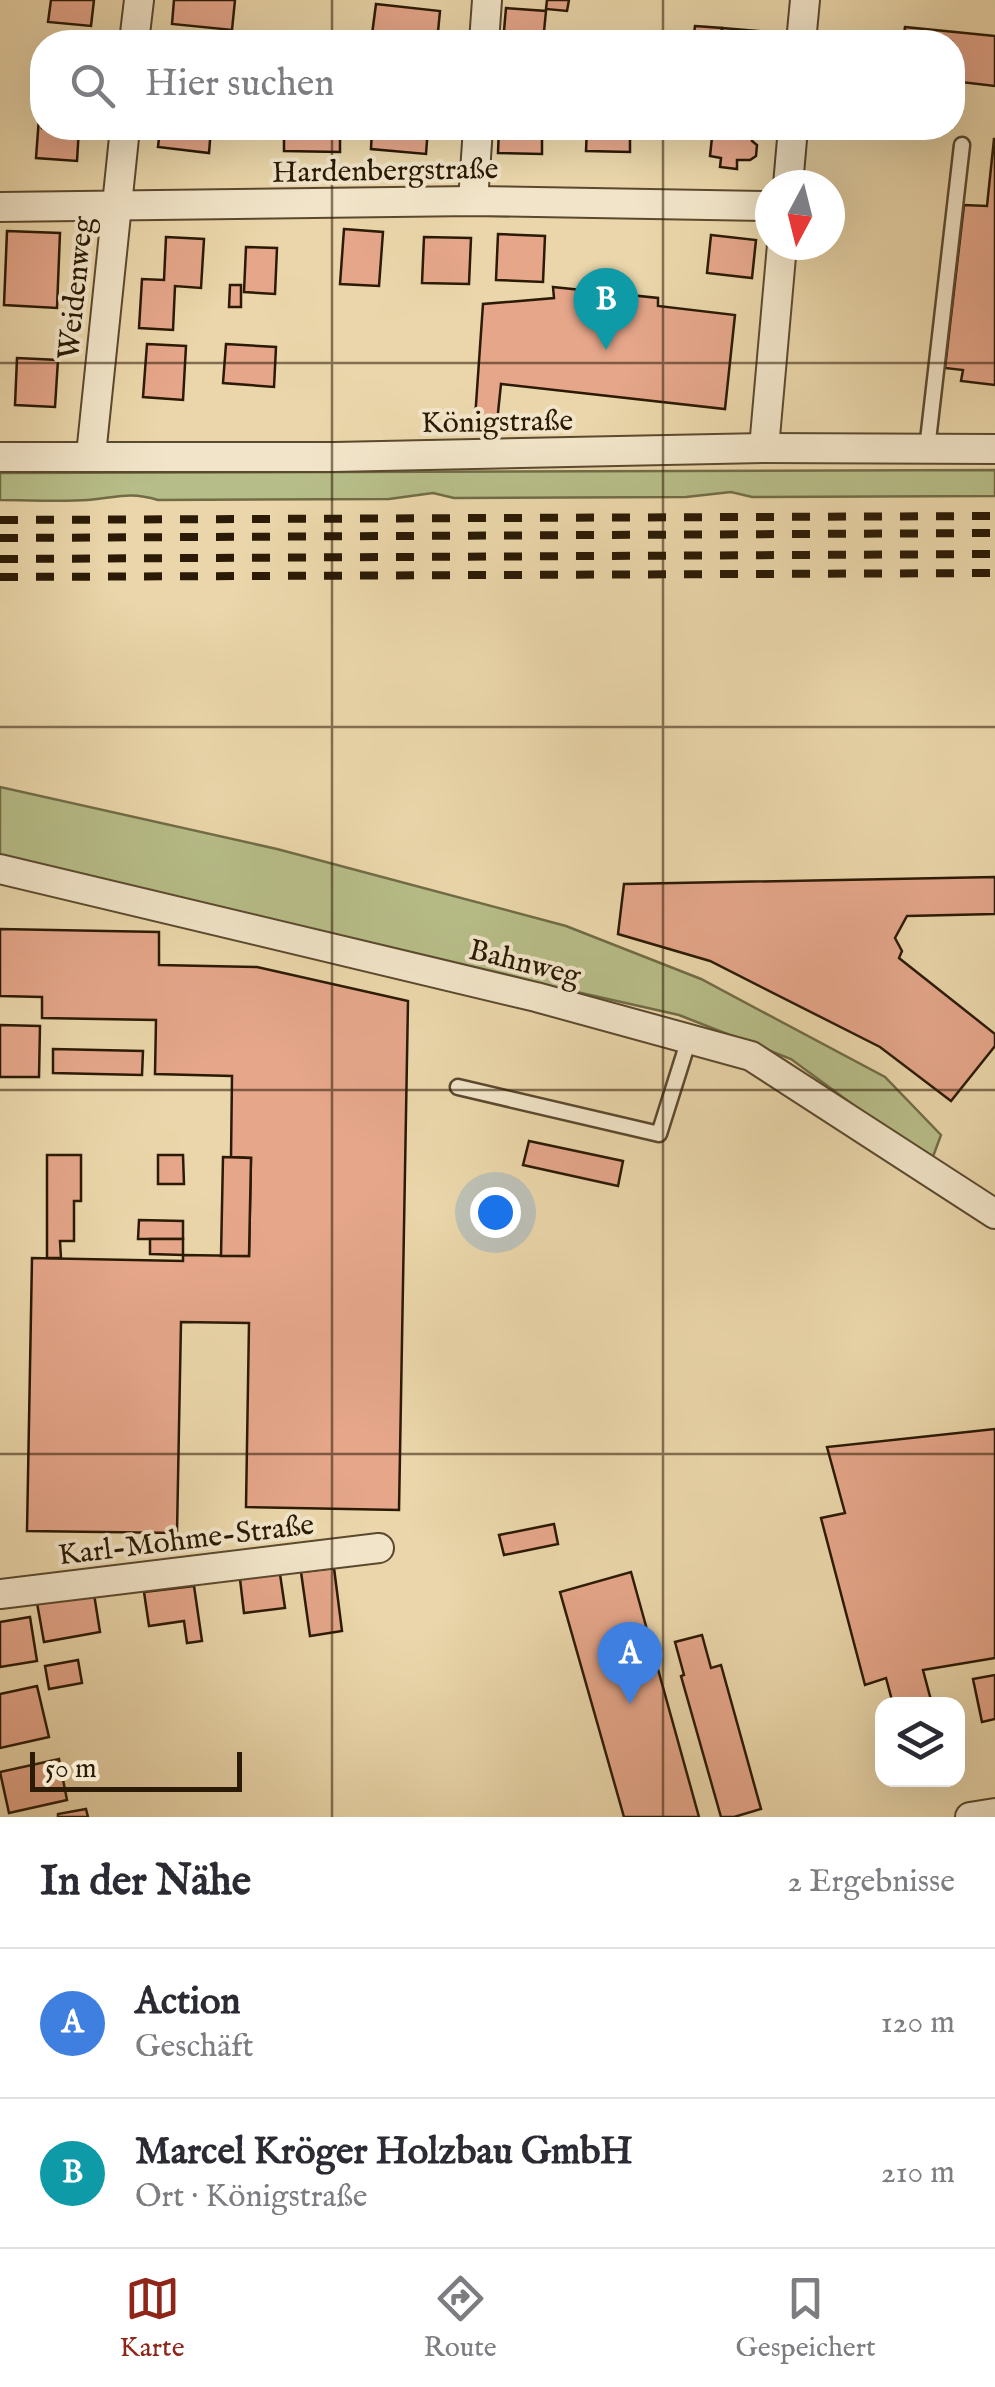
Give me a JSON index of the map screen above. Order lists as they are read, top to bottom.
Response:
{
  "streets": {
    "street": [
      "Hardenbergstraße",
      "Weidenweg",
      "Königstraße",
      "Bahnweg",
      "Karl-Mohme-Straße"
    ]
  },
  "crossings": [
    ["Hardenbergstraße", "Weidenweg"],
    ["Weidenweg", "Königstraße"]
  ],
  "scale_bar": "50 m",
  "north": "bottom",
  "page": {
    "search": "Hier suchen",
    "pins": ["B", "A"],
    "scale": "50 m",
    "heading": ["In der Nähe", "2 Ergebnisse"],
    "list": [
      {
        "mark": "A",
        "name": "Action",
        "note": "Geschäft",
        "value": "120 m"
      },
      {
        "mark": "B",
        "name": "Marcel Kröger Holzbau GmbH",
        "note": "Ort · Königstraße",
        "value": "210 m"
      }
    ],
    "nav": ["Karte", "Route", "Gespeichert"]
  }
}
